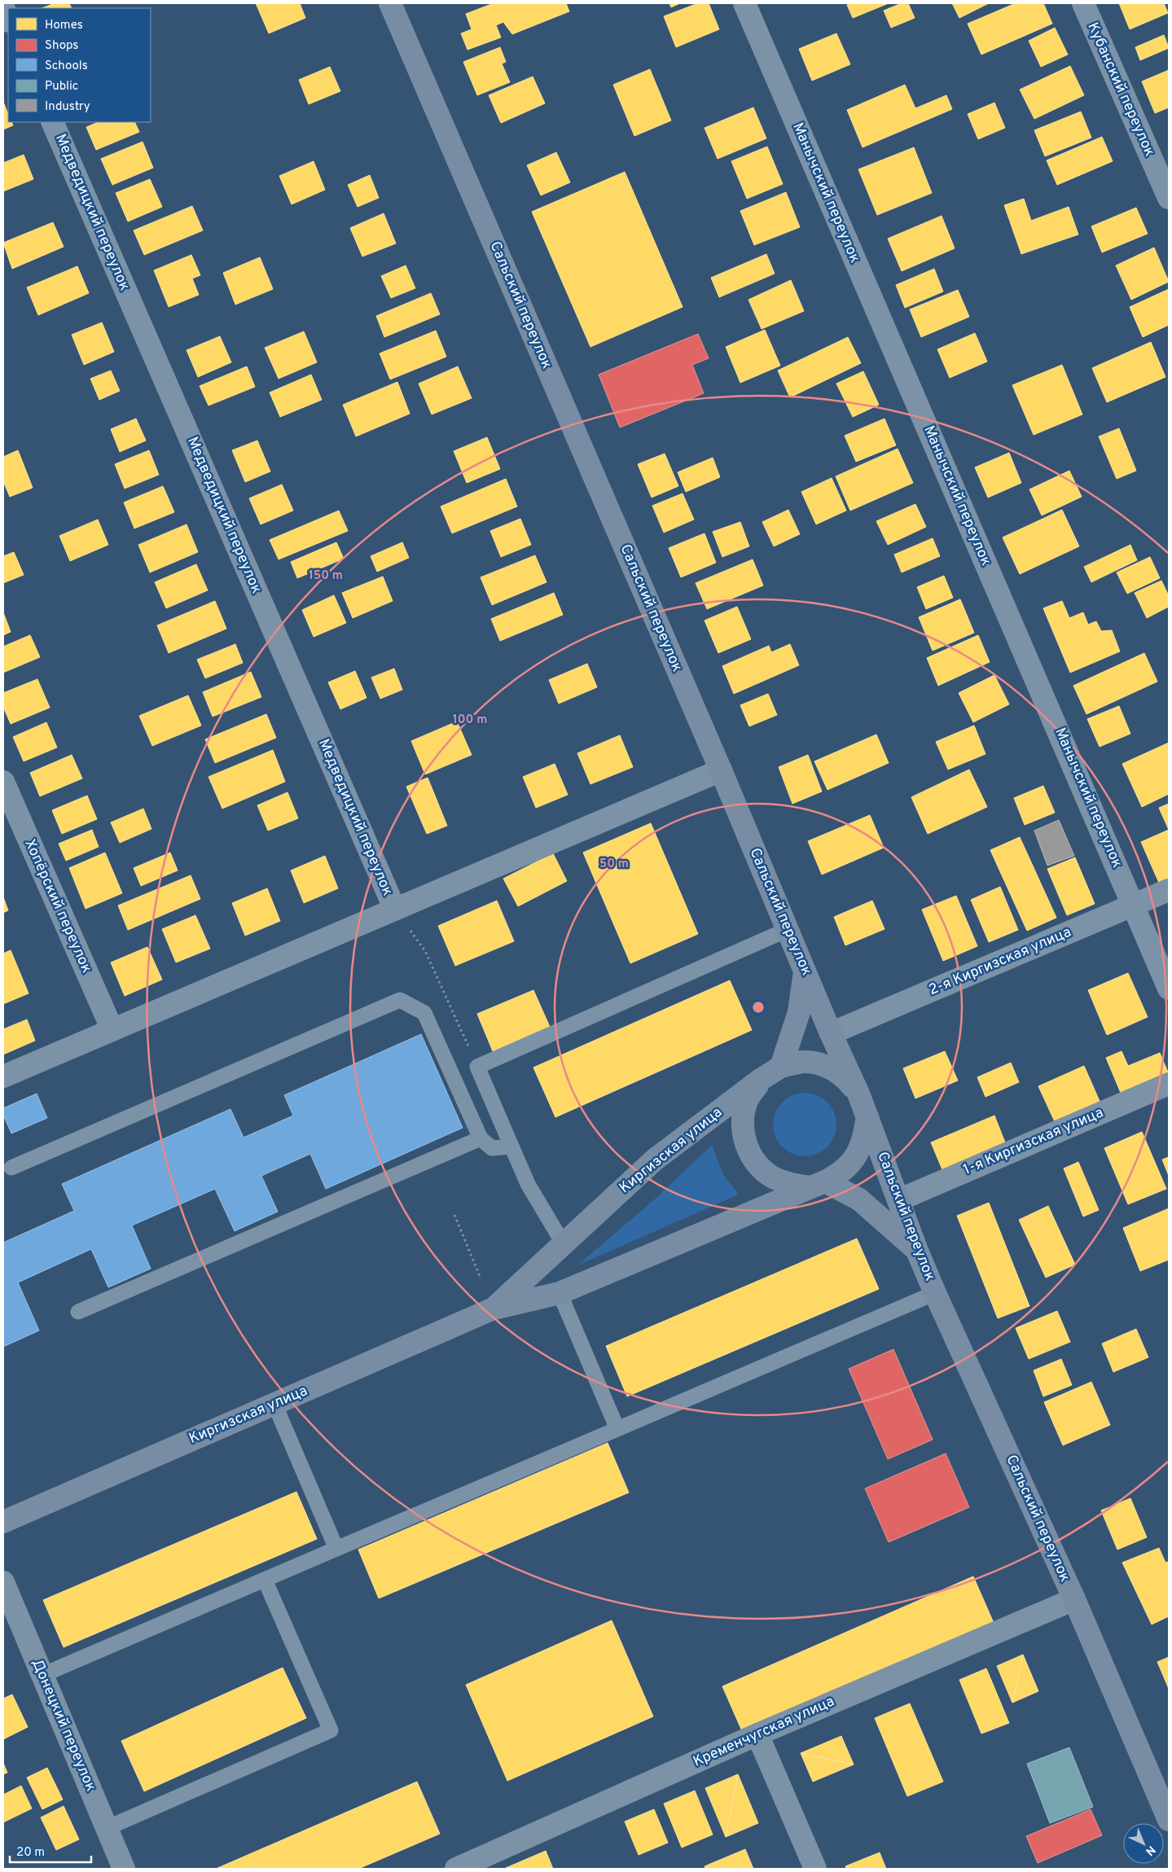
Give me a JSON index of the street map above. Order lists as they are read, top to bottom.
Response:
{
  "streets": {
    "main road": ["Сальский переулок", "Киргизская улица"],
    "street": [
      "Кубанский переулок",
      "Манычский переулок",
      "Медведицкий переулок",
      "Хопёрский переулок",
      "2-я Киргизская улица",
      "1-я Киргизская улица",
      "Донецкий переулок",
      "Кременчугская улица"
    ]
  },
  "crossings": [
    ["Манычский переулок", "2-я Киргизская улица"],
    ["Сальский переулок", "2-я Киргизская улица"],
    ["Сальский переулок", "1-я Киргизская улица"],
    ["Сальский переулок", "Киргизская улица"],
    ["Сальский переулок", "Кременчугская улица"]
  ],
  "legend": [
    "Homes",
    "Shops",
    "Schools",
    "Public",
    "Industry"
  ],
  "scale_bar": "20 m",
  "north": "bottom right",
  "rings": ["150 m", "100 m", "50 m"]
}
